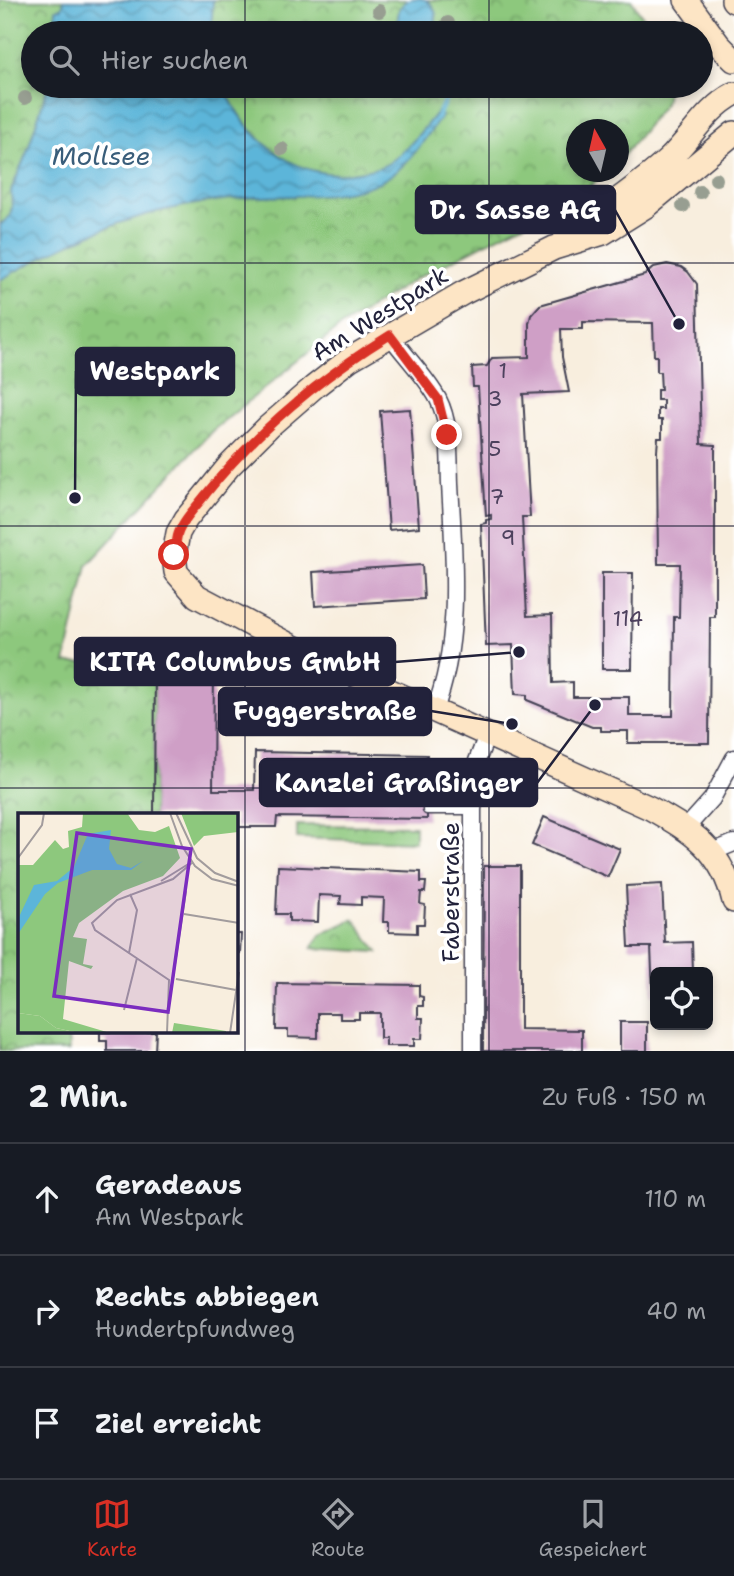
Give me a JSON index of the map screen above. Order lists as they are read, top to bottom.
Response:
{
  "streets": {
    "street": ["Am Westpark", "Faberstraße"]
  },
  "crossings": [
    ["Am Westpark", "Faberstraße"]
  ],
  "water": ["Mollsee"],
  "places": [
    "Dr. Sasse AG",
    "Westpark",
    "KITA Columbus GmbH",
    "Kanzlei Graßinger",
    "Fuggerstraße"
  ],
  "house_numbers": [
    "1",
    "3",
    "5",
    "7",
    "9",
    "114"
  ],
  "north": "top",
  "page": {
    "search": "Hier suchen",
    "heading": ["2 Min.", "Zu Fuß · 150 m"],
    "list": [
      ["Geradeaus", "Am Westpark", "110 m"],
      ["Rechts abbiegen", "Hundertpfundweg", "40 m"],
      "Ziel erreicht"
    ],
    "nav": ["Karte", "Route", "Gespeichert"]
  }
}
